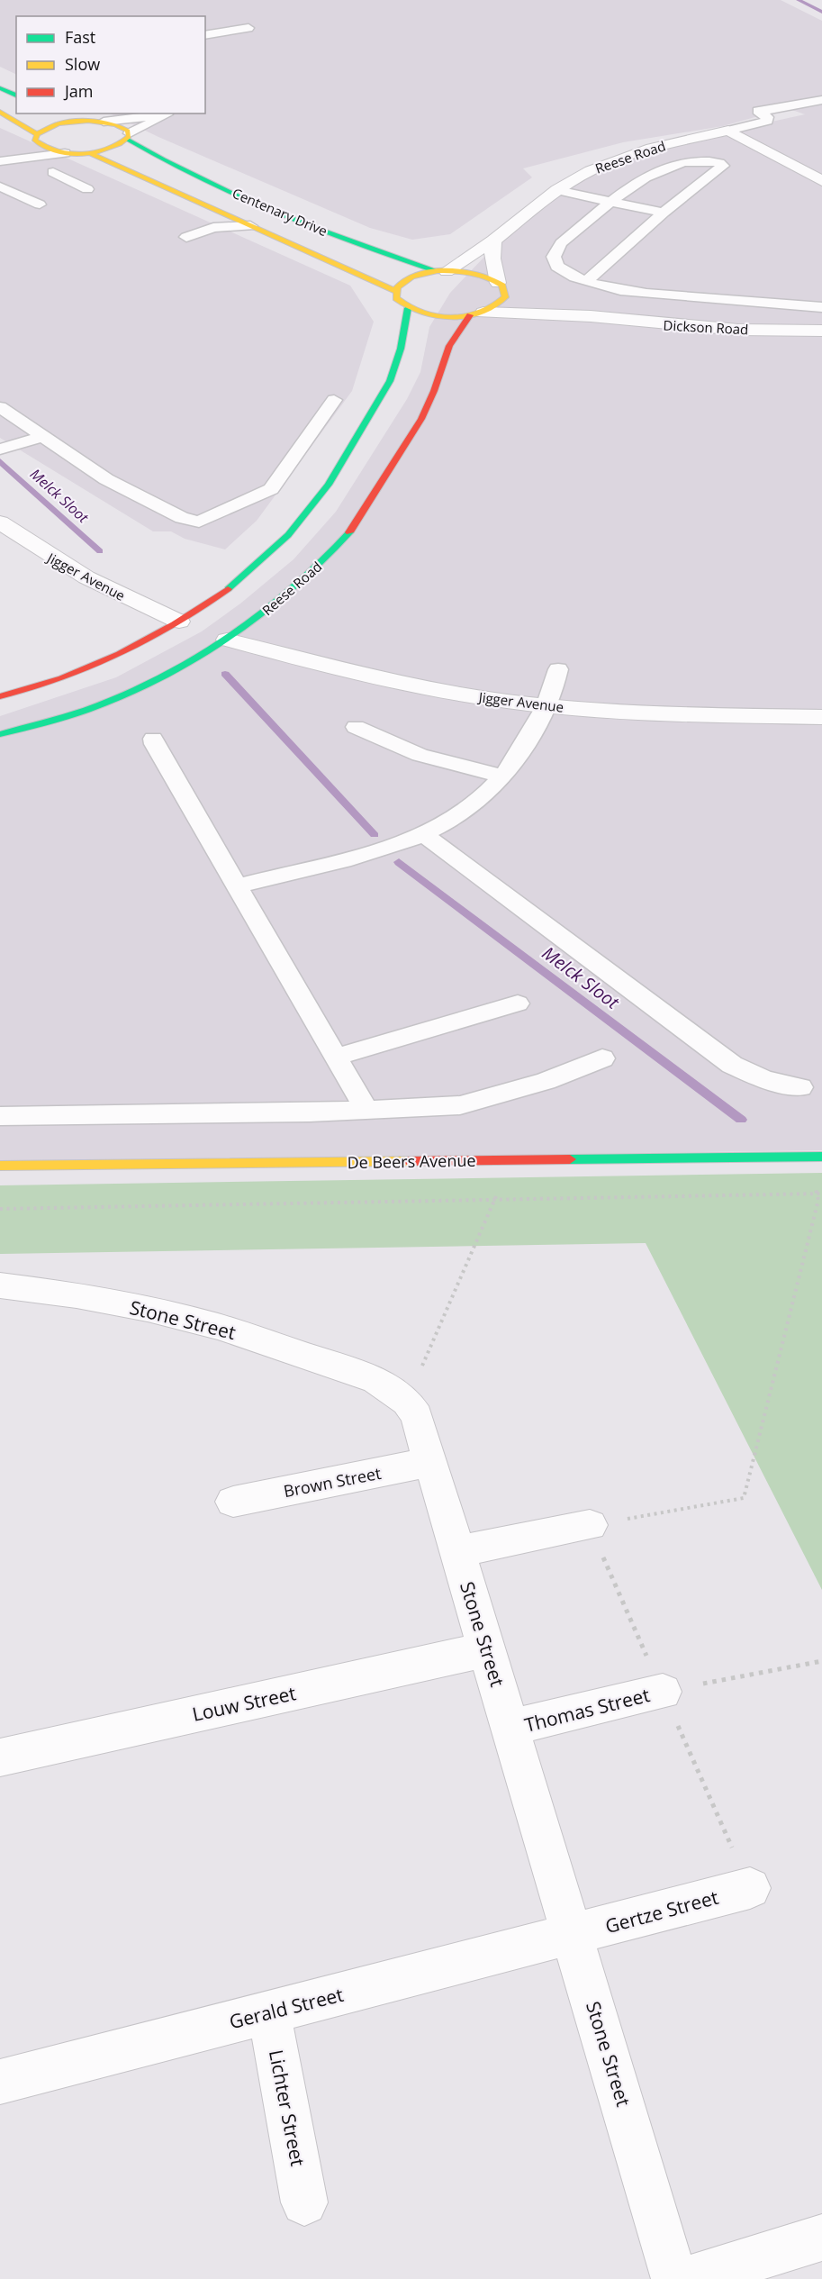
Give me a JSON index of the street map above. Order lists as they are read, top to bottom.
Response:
{
  "streets": {
    "street": [
      "Reese Road",
      "Centenary Drive",
      "Dickson Road",
      "Jigger Avenue",
      "De Beers Avenue",
      "Stone Street",
      "Brown Street",
      "Louw Street",
      "Thomas Street",
      "Gertze Street",
      "Gerald Street",
      "Lichter Street"
    ]
  },
  "crossings": [
    ["Reese Road", "Centenary Drive"],
    ["Reese Road", "Dickson Road"],
    ["Reese Road", "Jigger Avenue"],
    ["Stone Street", "Brown Street"],
    ["Stone Street", "Louw Street"],
    ["Stone Street", "Thomas Street"],
    ["Stone Street", "Gertze Street"],
    ["Stone Street", "Gerald Street"],
    ["Gertze Street", "Gerald Street"],
    ["Gerald Street", "Lichter Street"]
  ],
  "water": ["Melck Sloot"],
  "legend": ["Fast", "Slow", "Jam"]
}
